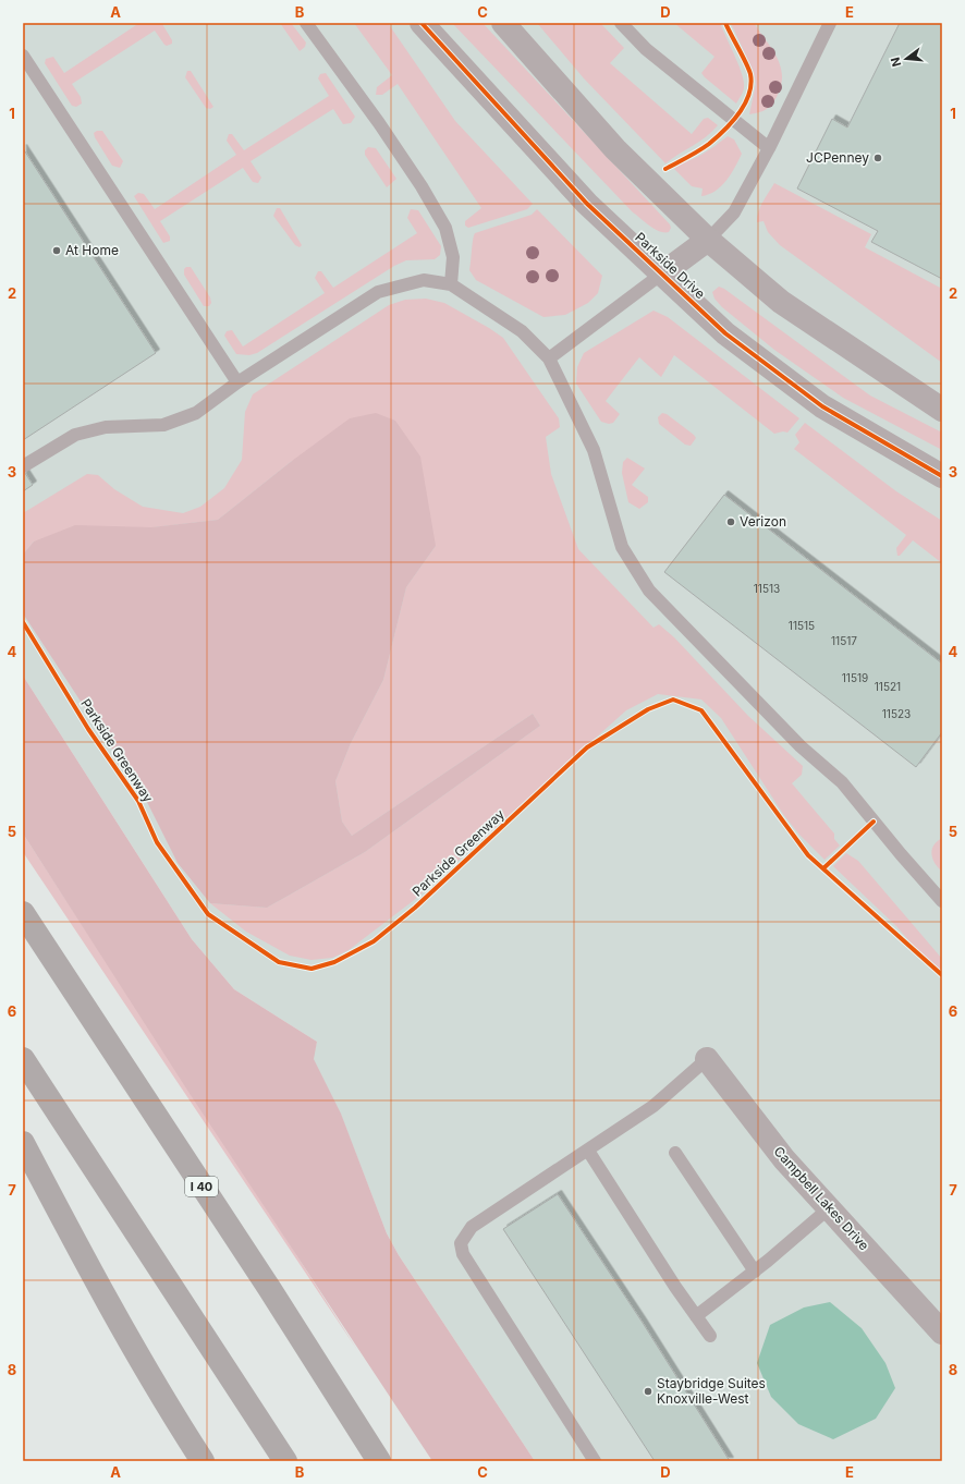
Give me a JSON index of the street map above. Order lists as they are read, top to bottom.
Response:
{
  "streets": {
    "highway": ["I 40"],
    "street": ["Parkside Drive", "Campbell Lakes Drive"],
    "cycle path": ["Parkside Greenway"]
  },
  "places": [
    "JCPenney",
    "At Home",
    "Verizon",
    "Staybridge Suites Knoxville-West"
  ],
  "house_numbers": [
    "11513",
    "11515",
    "11517",
    "11519",
    "11521",
    "11523"
  ],
  "north": "left",
  "grid": {
    "columns": [
      "A",
      "B",
      "C",
      "D",
      "E"
    ],
    "rows": [
      "1",
      "2",
      "3",
      "4",
      "5",
      "6",
      "7",
      "8"
    ]
  }
}
